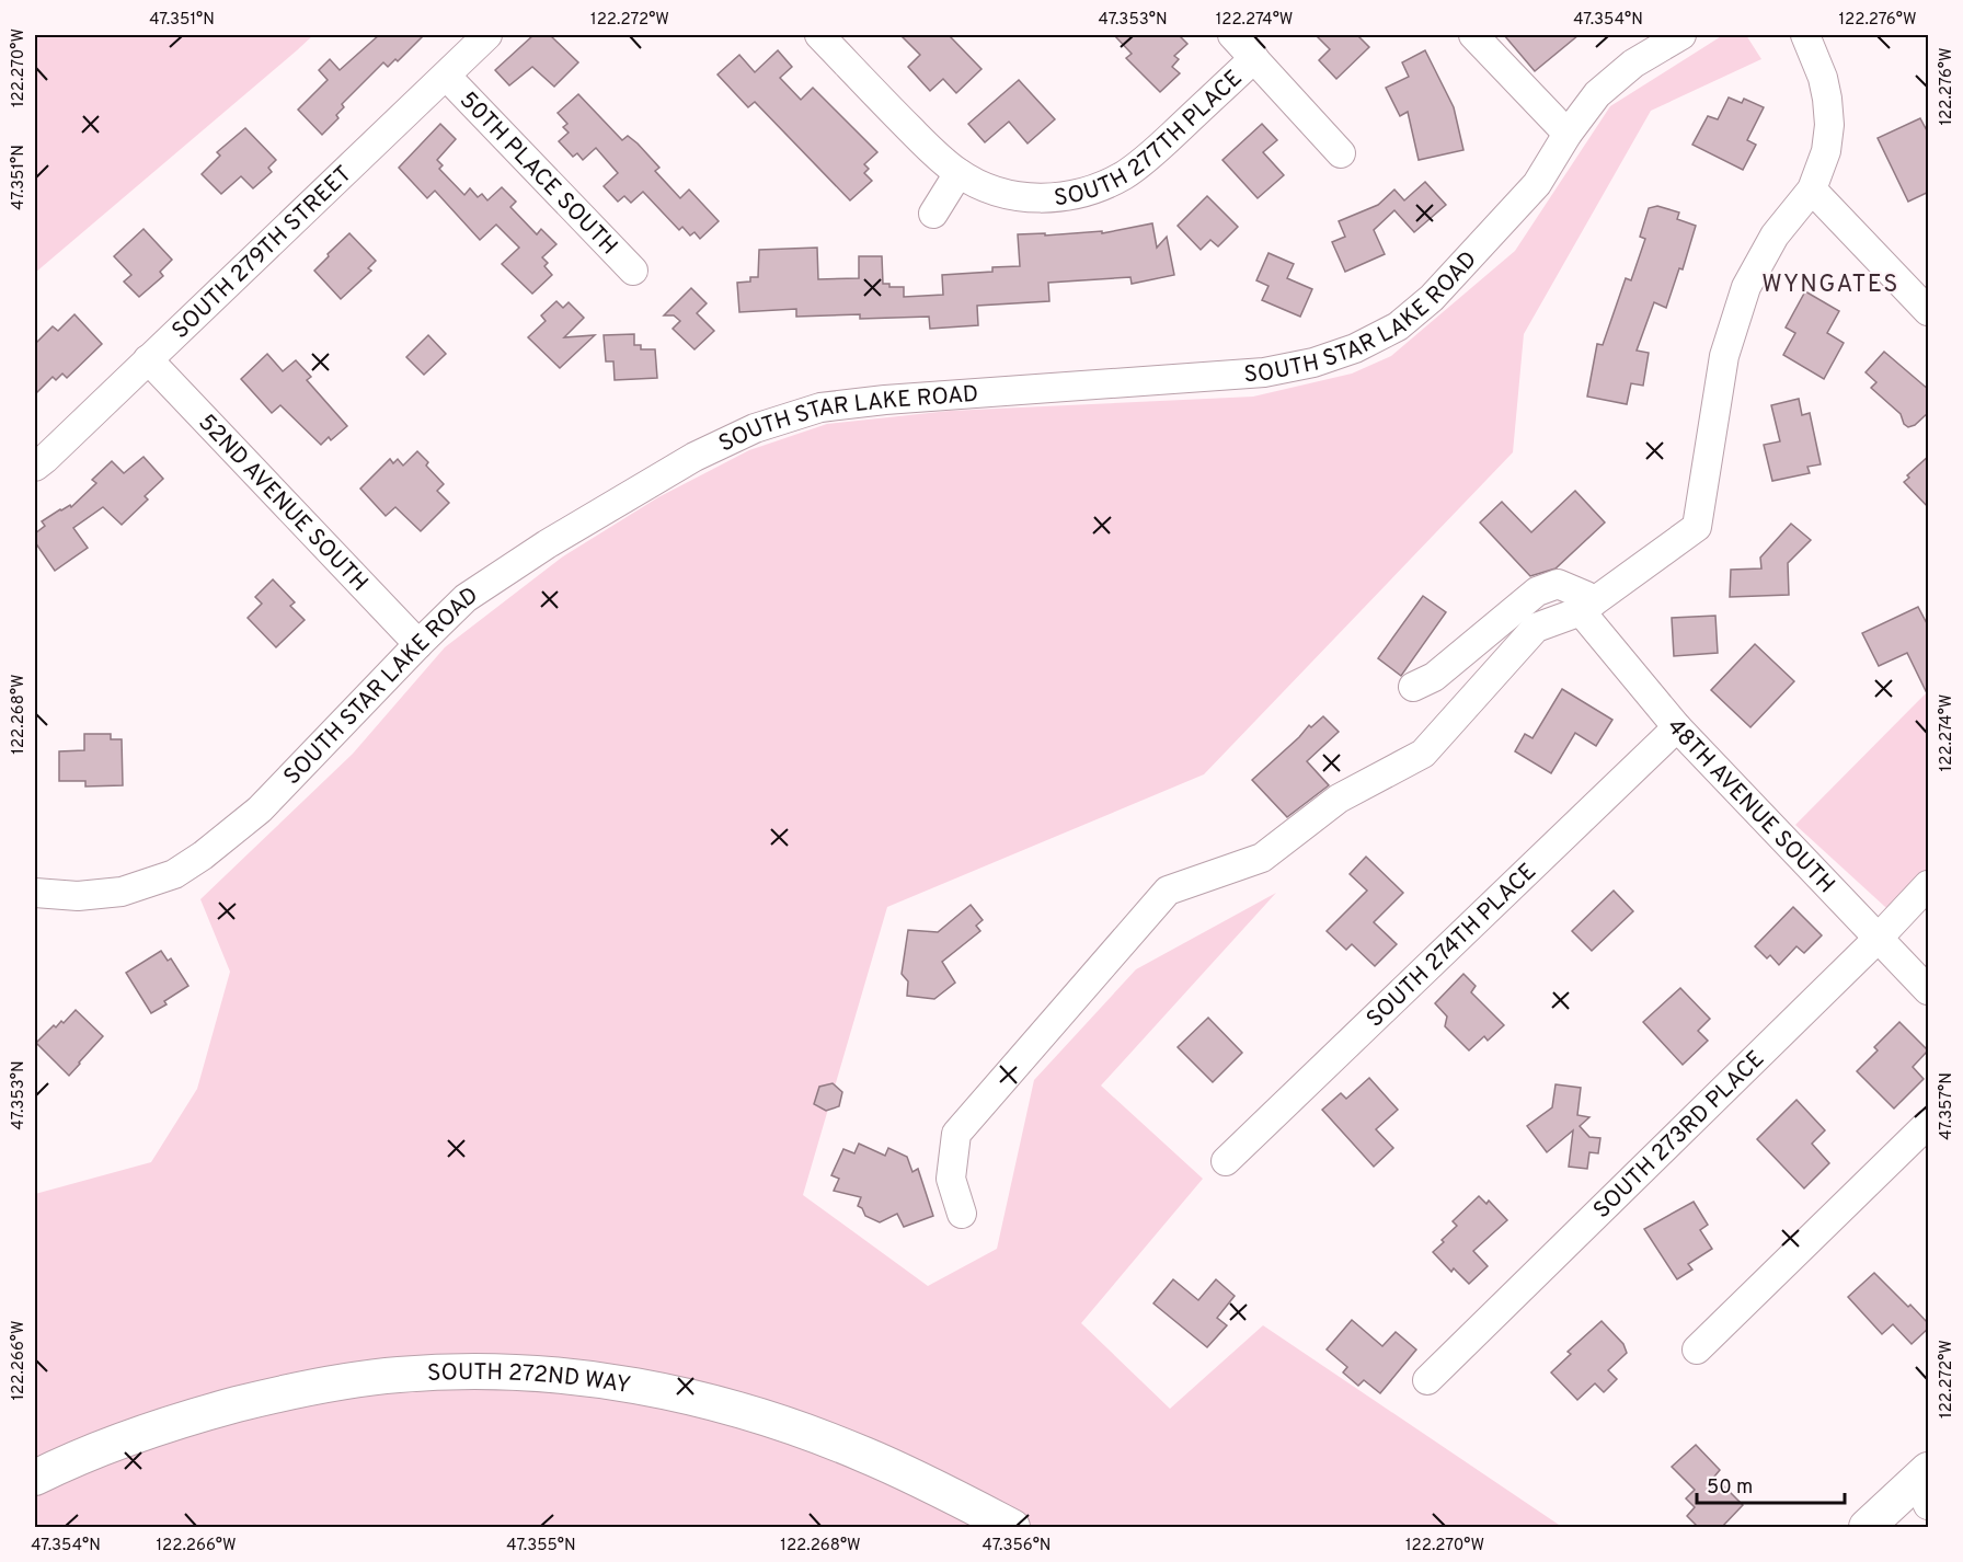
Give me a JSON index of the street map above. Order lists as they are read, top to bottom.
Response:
{
  "streets": {
    "main road": ["SOUTH 272ND WAY"],
    "street": [
      "SOUTH 277TH PLACE",
      "50TH PLACE SOUTH",
      "SOUTH 279TH STREET",
      "SOUTH STAR LAKE ROAD",
      "52ND AVENUE SOUTH",
      "48TH AVENUE SOUTH",
      "SOUTH 274TH PLACE",
      "SOUTH 273RD PLACE"
    ]
  },
  "crossings": [
    ["50TH PLACE SOUTH", "SOUTH 279TH STREET"],
    ["SOUTH 279TH STREET", "52ND AVENUE SOUTH"],
    ["SOUTH STAR LAKE ROAD", "52ND AVENUE SOUTH"],
    ["48TH AVENUE SOUTH", "SOUTH 274TH PLACE"],
    ["48TH AVENUE SOUTH", "SOUTH 273RD PLACE"]
  ],
  "districts": ["WYNGATES"],
  "scale_bar": "50 m",
  "coordinates": [
    "47.351°N",
    "122.272°W",
    "47.353°N",
    "122.274°W",
    "47.354°N",
    "122.276°W",
    "122.270°W",
    "122.268°W",
    "47.357°N",
    "122.266°W",
    "47.355°N",
    "47.356°N"
  ]
}
